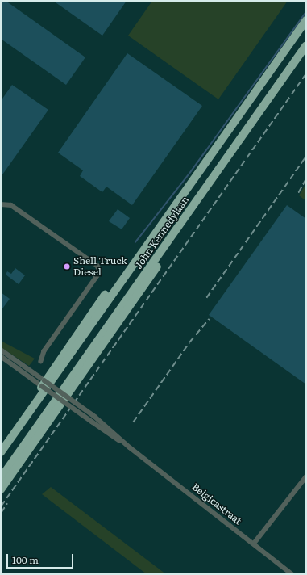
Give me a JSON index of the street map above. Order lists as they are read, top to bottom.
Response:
{
  "streets": {
    "highway": ["John Kennedylaan"],
    "street": ["Belgicastraat"]
  },
  "places": ["Shell Truck Diesel"],
  "scale_bar": "100 m"
}
